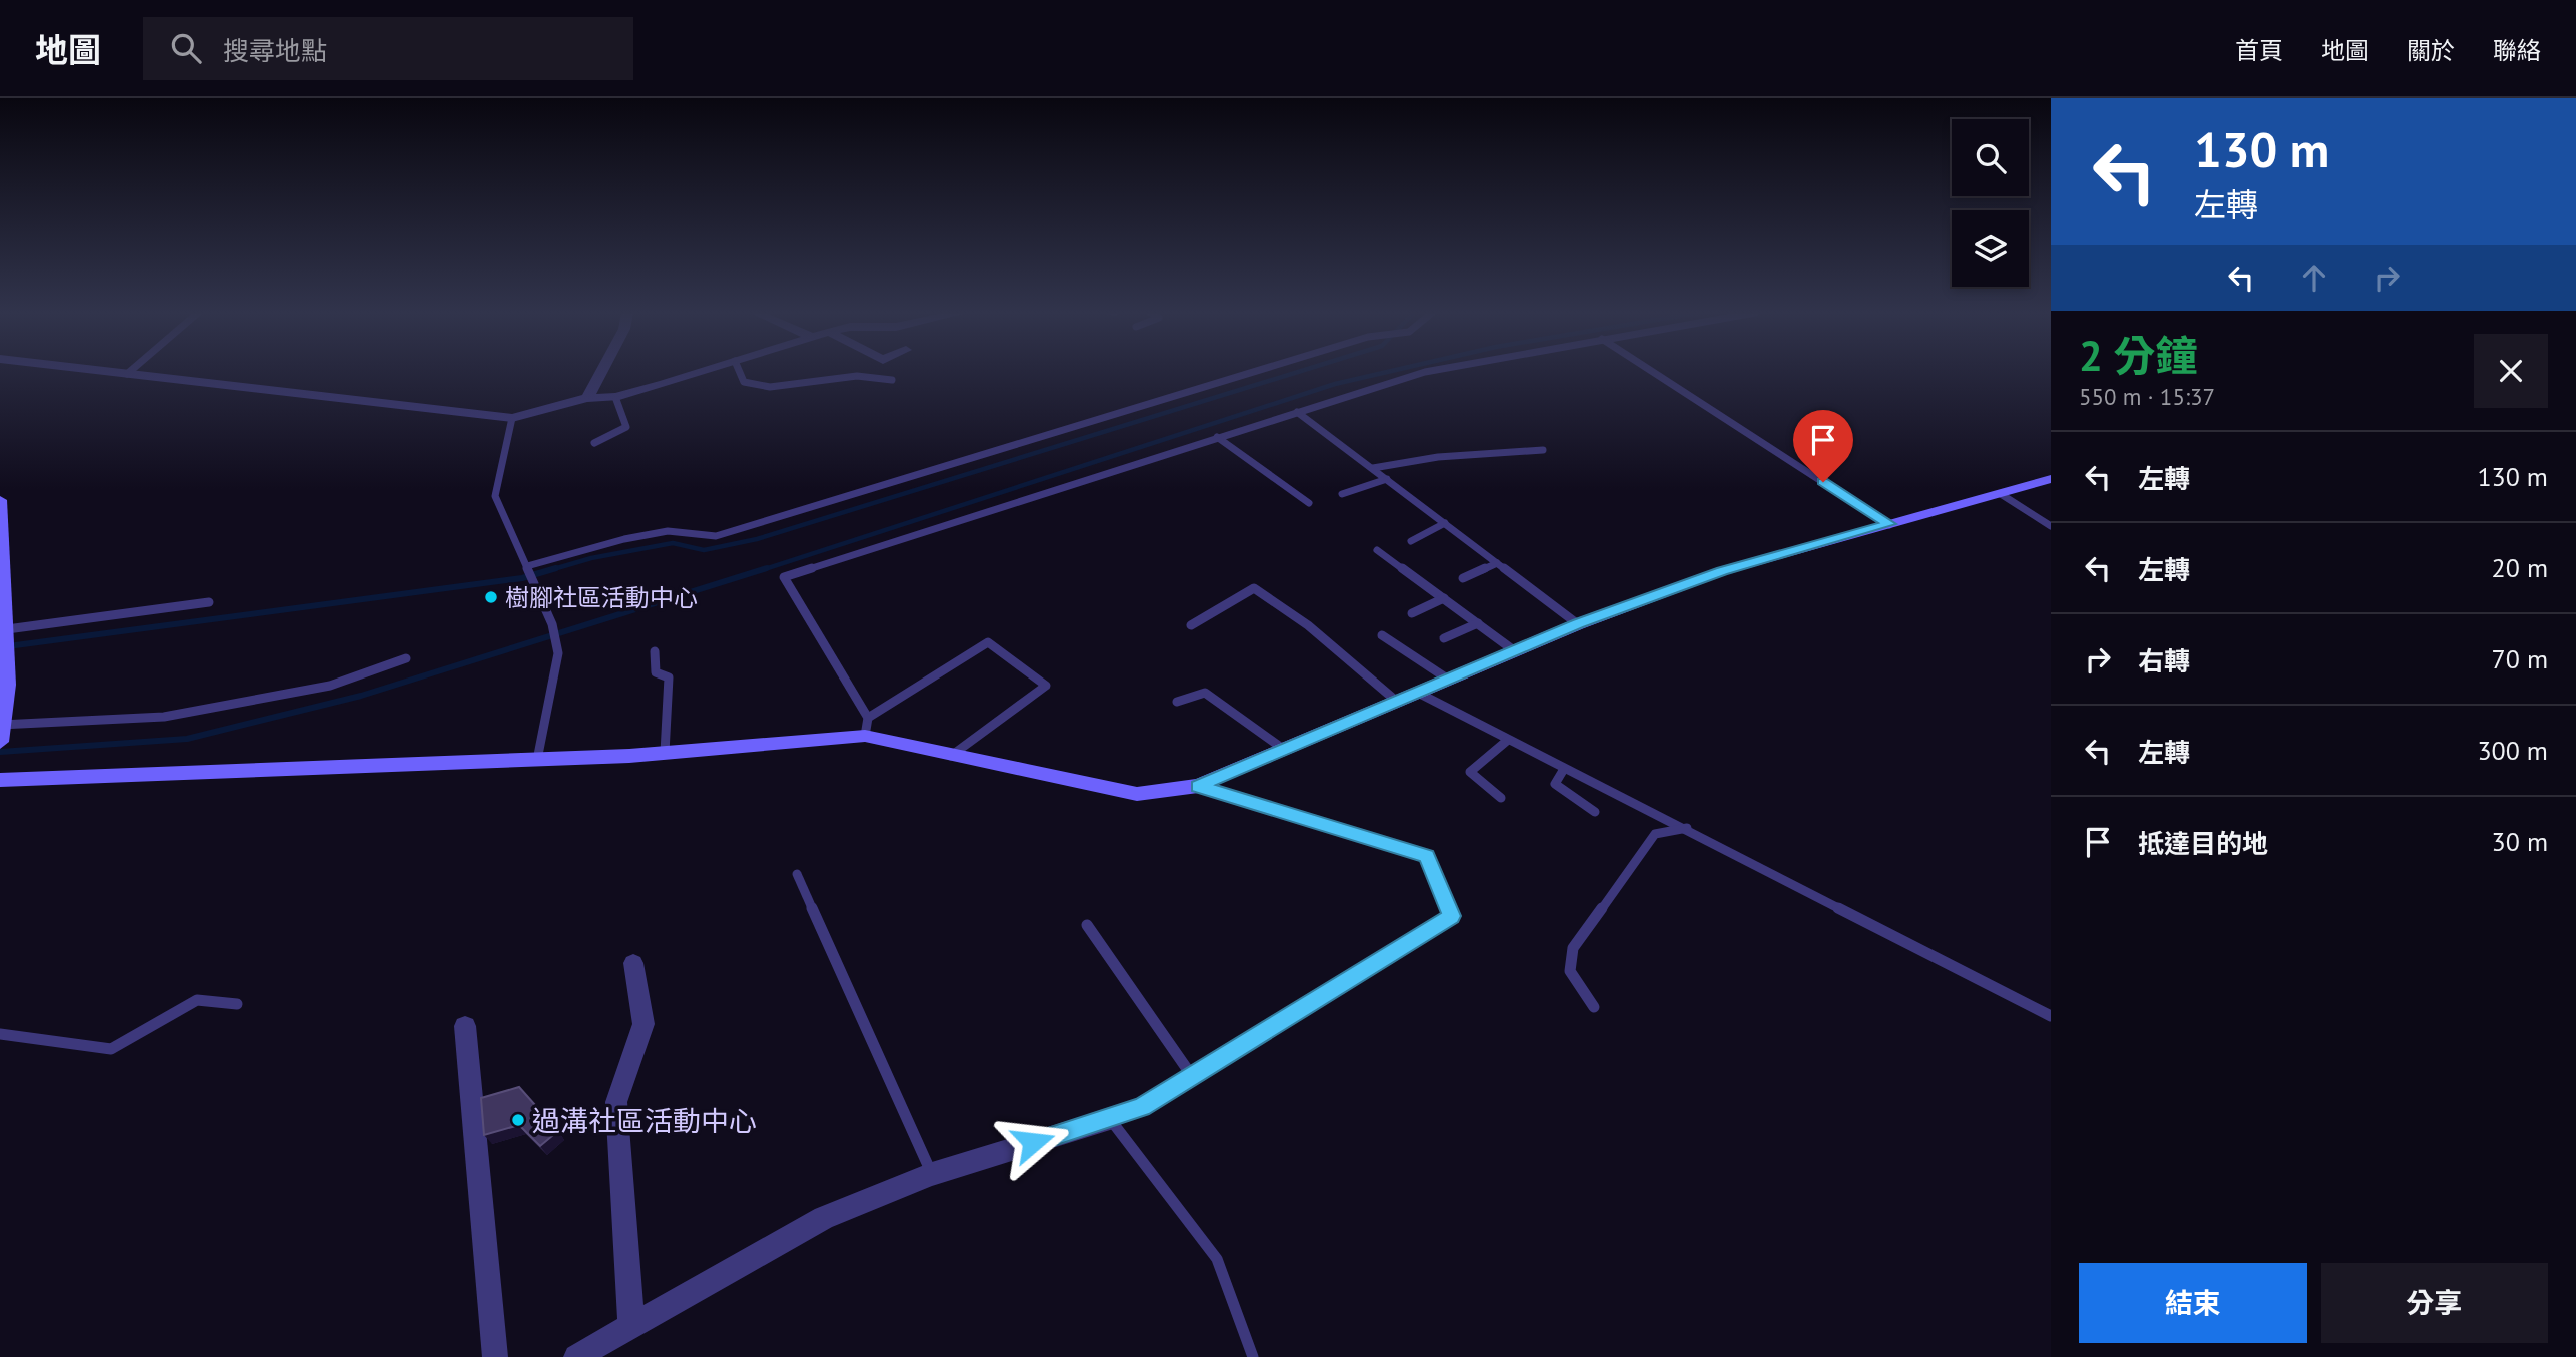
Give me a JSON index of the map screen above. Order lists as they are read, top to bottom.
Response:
{
  "places": ["樹腳社區活動中心", "過溝社區活動中心"],
  "page": {
    "header": "地圖",
    "search": "搜尋地點",
    "nav": [
      "首頁",
      "地圖",
      "關於",
      "聯絡"
    ],
    "turn": ["130 m", "左轉"],
    "heading": ["2 分鐘", "550 m · 15:37"],
    "list": [
      {
        "name": "左轉",
        "value": "130 m"
      },
      {
        "name": "左轉",
        "value": "20 m"
      },
      {
        "name": "右轉",
        "value": "70 m"
      },
      {
        "name": "左轉",
        "value": "300 m"
      },
      {
        "name": "抵達目的地",
        "value": "30 m"
      }
    ],
    "buttons": ["結束", "分享"]
  }
}
